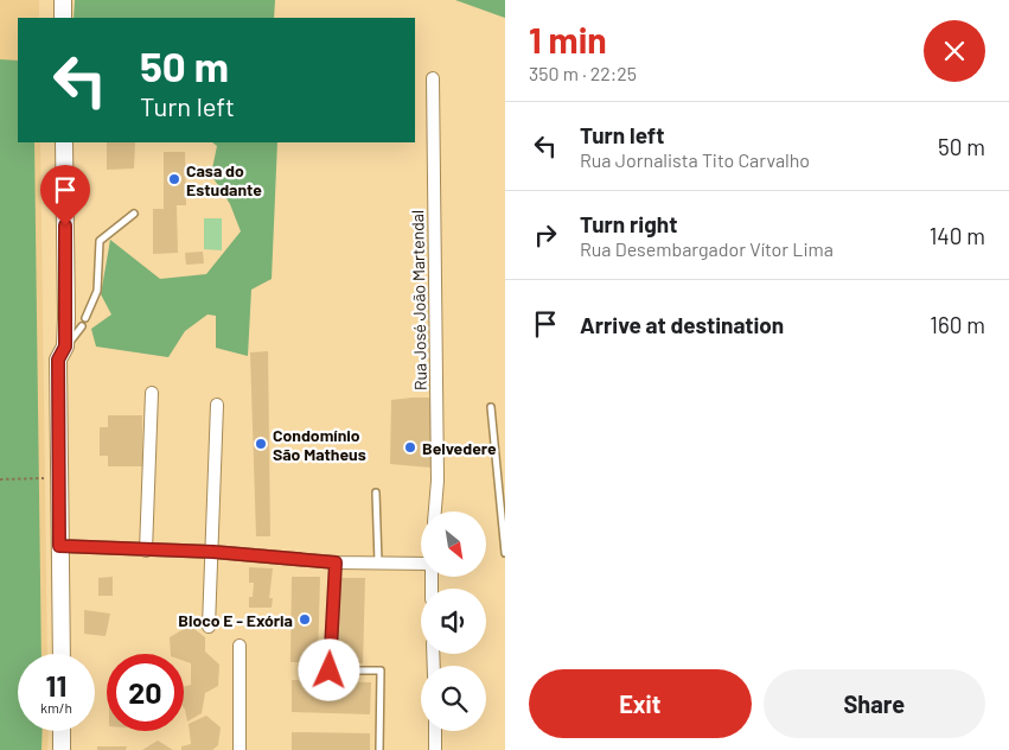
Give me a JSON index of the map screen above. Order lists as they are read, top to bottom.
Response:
{
  "streets": {
    "street": ["Rua José João Martendal"]
  },
  "places": [
    "Casa do Estudante",
    "Condomínio São Matheus",
    "Belvedere",
    "Bloco E - Exória"
  ],
  "north": "bottom right",
  "page": {
    "heading": ["1 min", "350 m · 22:25"],
    "turn": ["50 m", "Turn left"],
    "list": [
      {
        "name": "Turn left",
        "note": "Rua Jornalista Tito Carvalho",
        "value": "50 m"
      },
      {
        "name": "Turn right",
        "note": "Rua Desembargador Vítor Lima",
        "value": "140 m"
      },
      {
        "name": "Arrive at destination",
        "value": "160 m"
      }
    ],
    "speed": "11 km/h",
    "limit": "20",
    "buttons": ["Exit", "Share"]
  }
}
